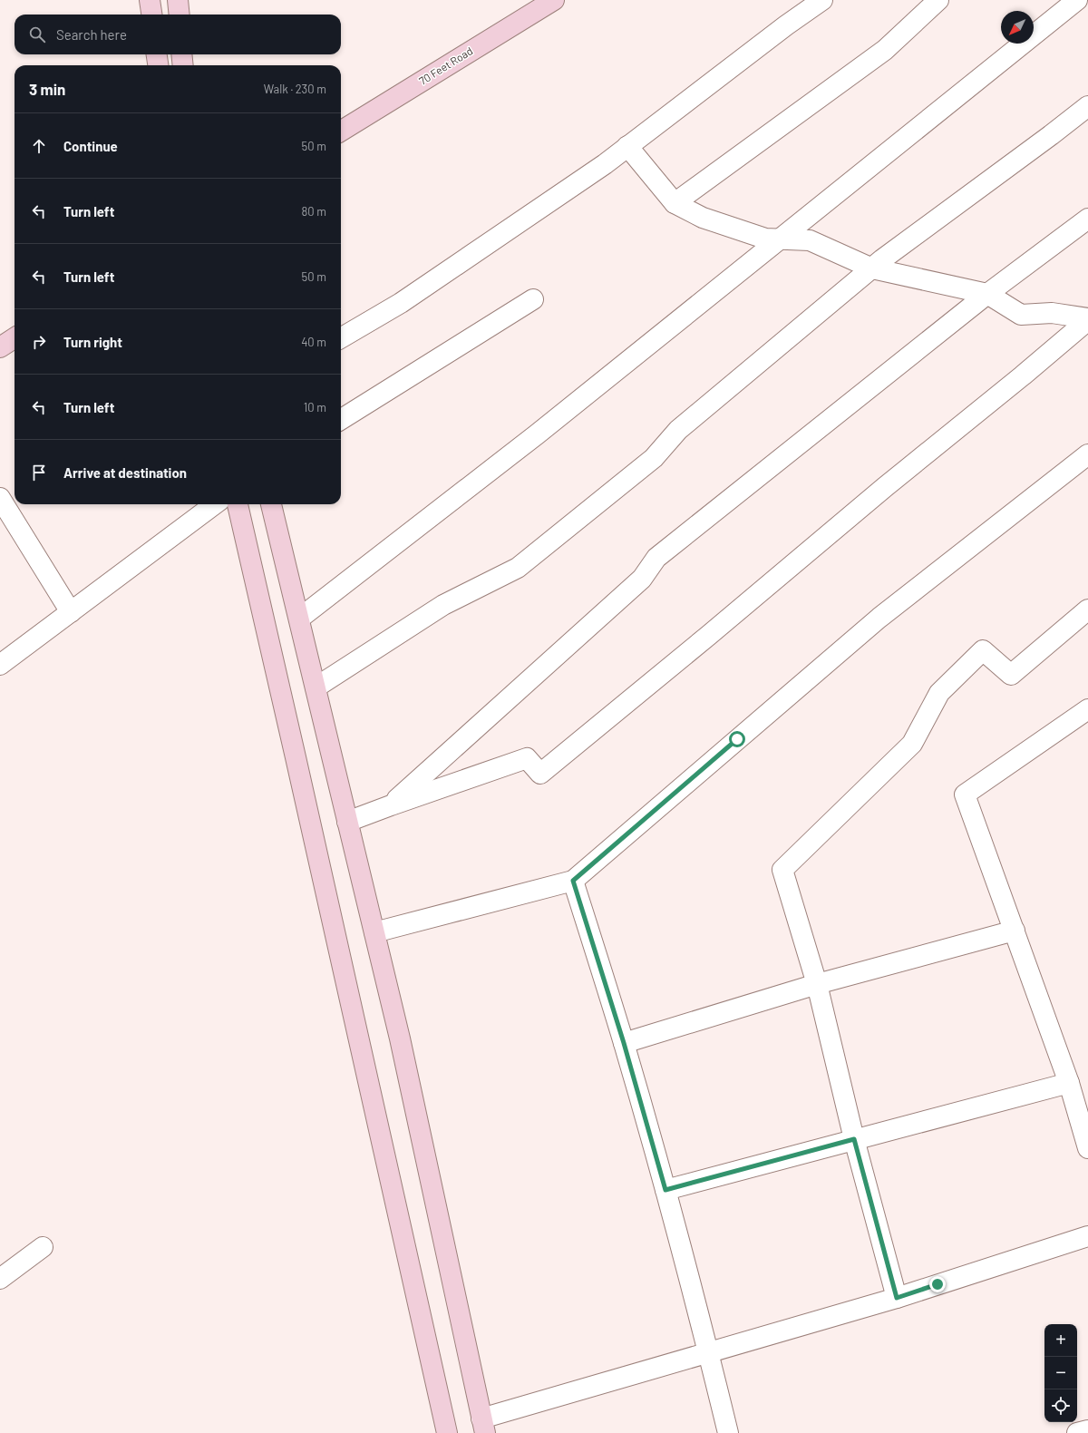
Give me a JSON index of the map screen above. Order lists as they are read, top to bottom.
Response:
{
  "streets": {
    "main road": ["70 Feet Road"]
  },
  "north": "bottom left",
  "page": {
    "search": "Search here",
    "heading": ["3 min", "Walk · 230 m"],
    "list": [
      ["Continue", "50 m"],
      ["Turn left", "80 m"],
      ["Turn left", "50 m"],
      ["Turn right", "40 m"],
      ["Turn left", "10 m"],
      "Arrive at destination"
    ],
    "map_buttons": ["+", "−"]
  }
}
